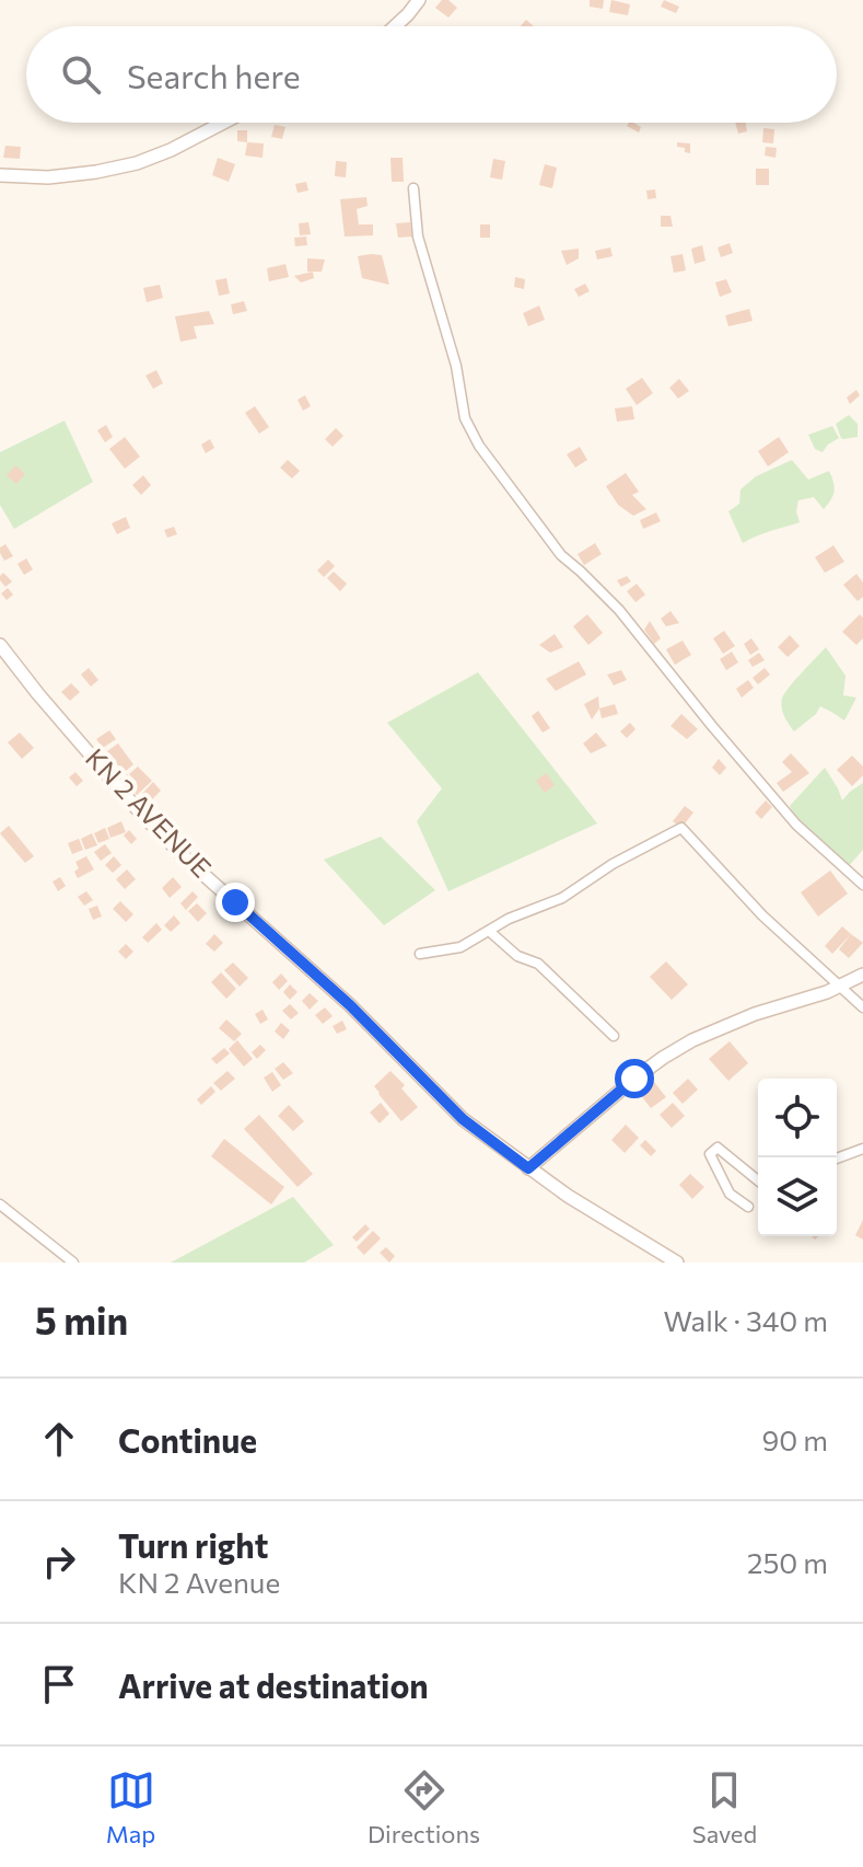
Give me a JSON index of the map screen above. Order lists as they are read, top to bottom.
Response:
{
  "streets": {
    "main road": ["KN 2 AVENUE"]
  },
  "page": {
    "search": "Search here",
    "heading": ["5 min", "Walk · 340 m"],
    "list": [
      ["Continue", "90 m"],
      ["Turn right", "KN 2 Avenue", "250 m"],
      "Arrive at destination"
    ],
    "nav": ["Map", "Directions", "Saved"]
  }
}
